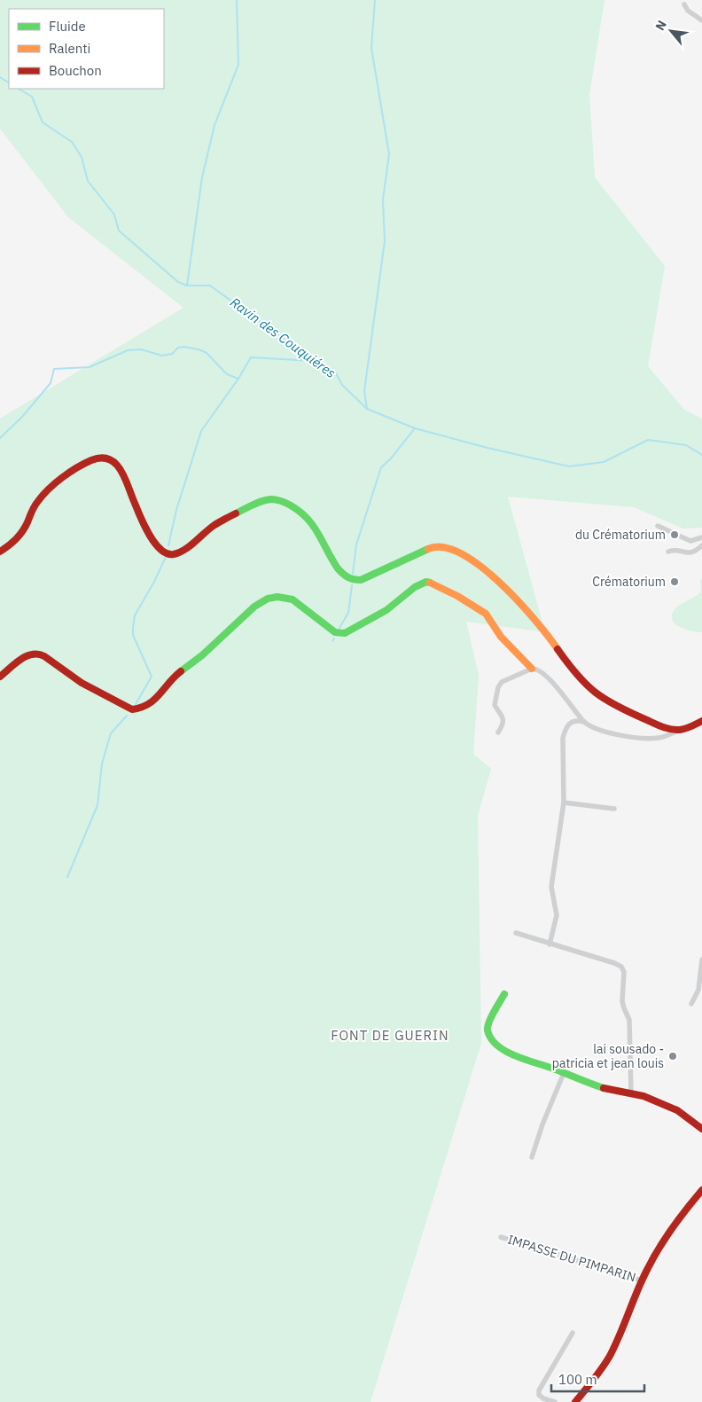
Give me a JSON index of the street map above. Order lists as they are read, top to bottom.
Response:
{
  "streets": {
    "street": ["IMPASSE DU PIMPARIN"]
  },
  "districts": ["FONT DE GUERIN"],
  "water": ["Ravin des Couquiéres"],
  "places": ["du Crématorium", "Crématorium", "lai sousado - patricia et jean louis"],
  "legend": ["Fluide", "Ralenti", "Bouchon"],
  "scale_bar": "100 m",
  "north": "top left"
}
